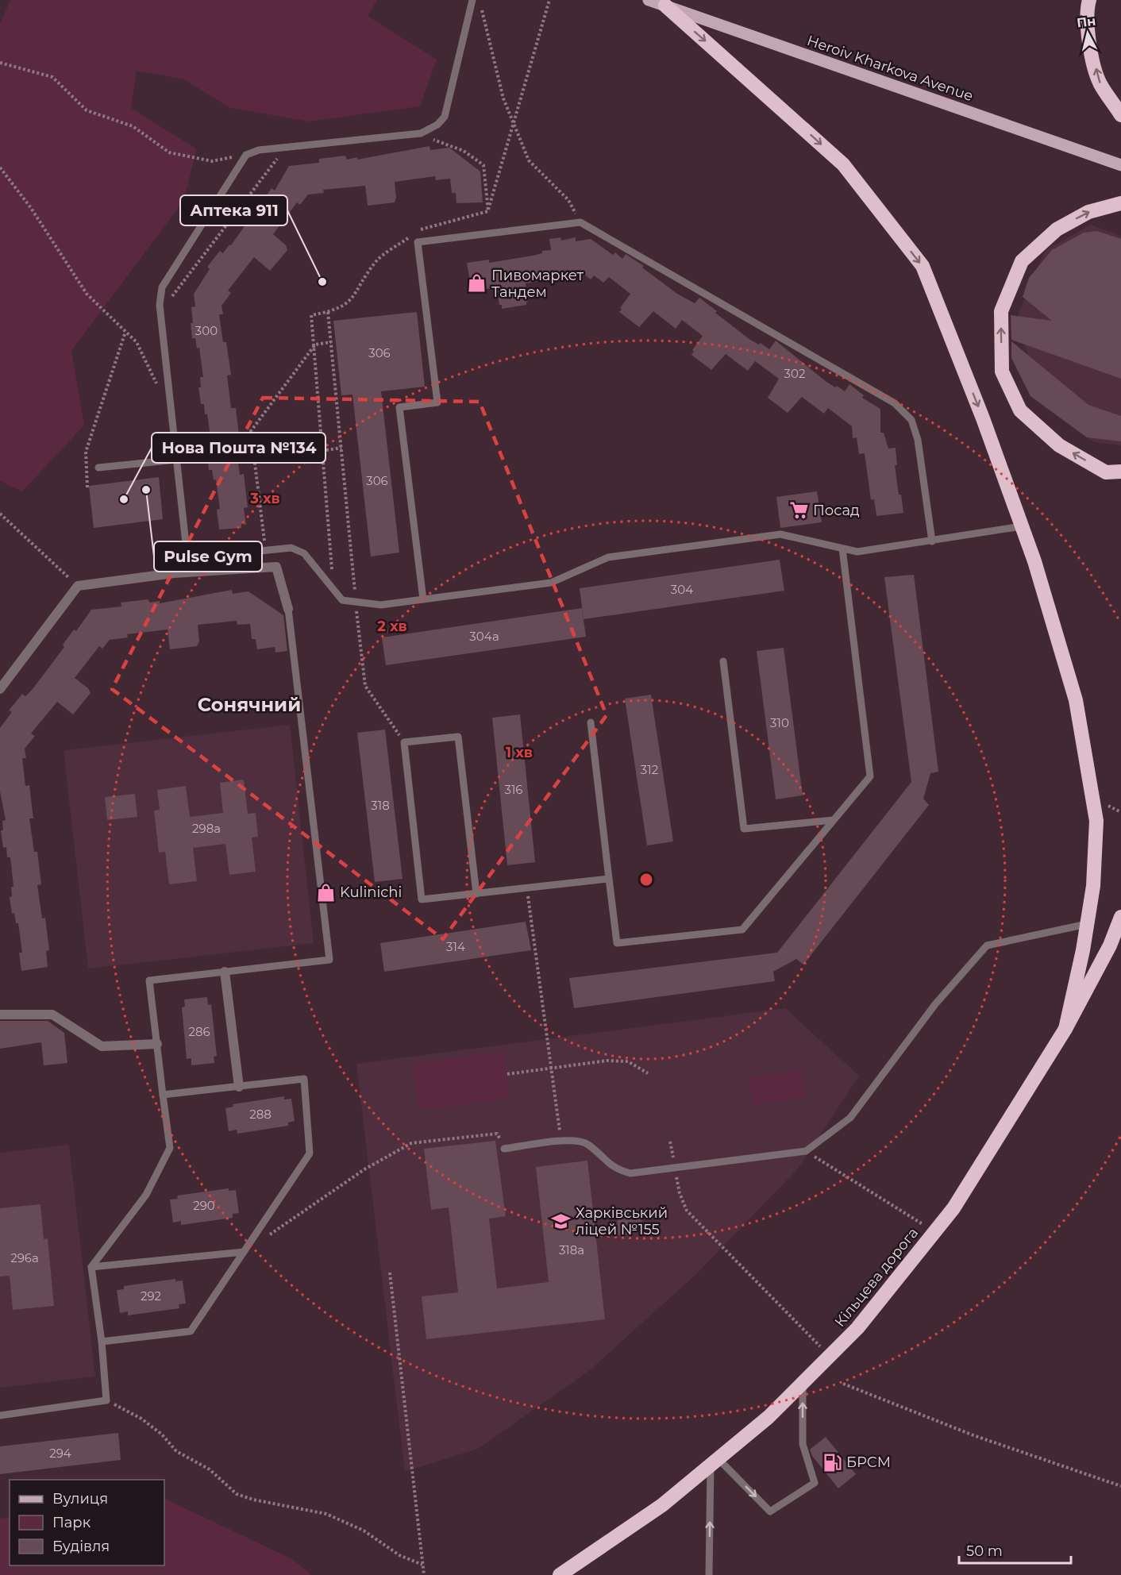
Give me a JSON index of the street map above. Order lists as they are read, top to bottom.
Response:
{
  "streets": {
    "highway": ["Кільцева дорога"],
    "main road": ["Heroiv Kharkova Avenue"]
  },
  "districts": ["Сонячний"],
  "places": {
    "other": ["Аптека 911", "Pulse Gym", "Нова Пошта №134"],
    "shop": ["Пивомаркет Тандем", "Kulinichi"],
    "supermarket": ["Посад"],
    "school or university": ["Харківський ліцей №155"],
    "fuel station": ["БРСМ"]
  },
  "house_numbers": [
    "300",
    "306",
    "302",
    "306",
    "304",
    "304а",
    "310",
    "312",
    "316",
    "318",
    "298а",
    "314",
    "286",
    "288",
    "290",
    "318а",
    "296а",
    "292",
    "294"
  ],
  "legend": ["Вулиця", "Парк", "Будівля"],
  "scale_bar": "50 m",
  "north": "top",
  "rings": ["3 хв", "2 хв", "1 хв"]
}
